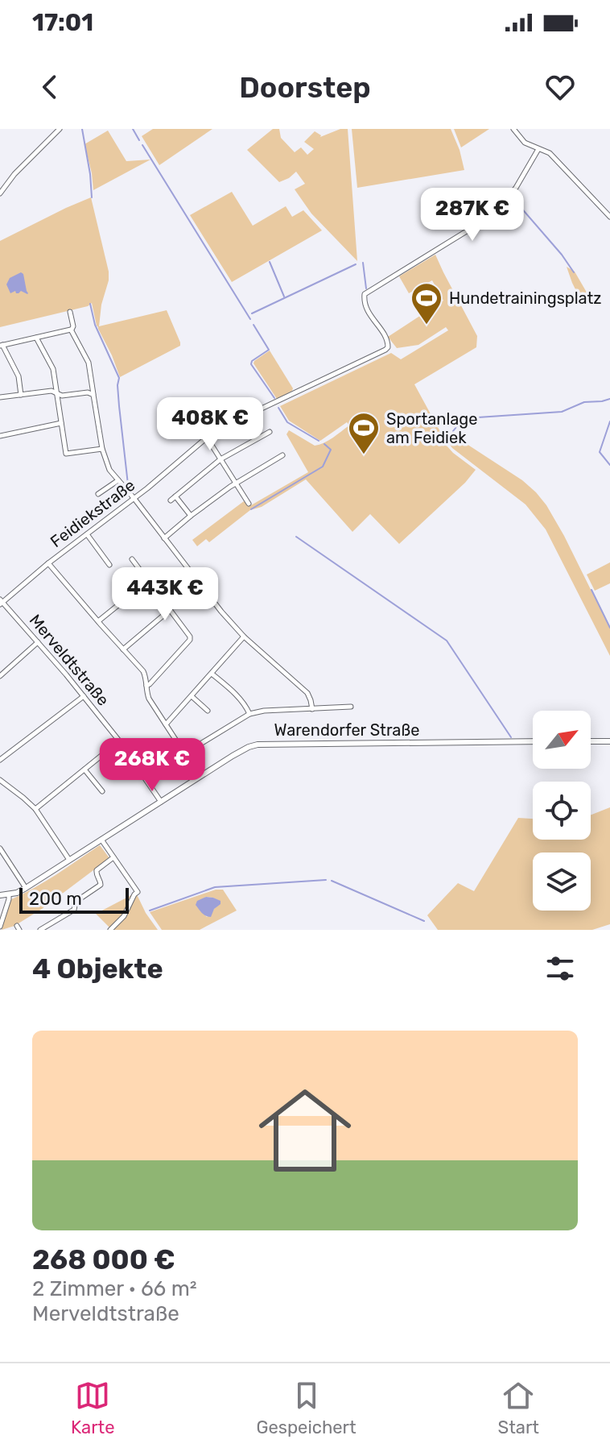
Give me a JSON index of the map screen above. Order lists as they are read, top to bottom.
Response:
{
  "streets": {
    "main road": ["Warendorfer Straße"],
    "street": ["Feidiekstraße", "Merveldtstraße"]
  },
  "crossings": [
    ["Feidiekstraße", "Merveldtstraße"],
    ["Merveldtstraße", "Warendorfer Straße"]
  ],
  "places": {
    "sports": ["Hundetrainingsplatz", "Sportanlage am Feidiek"]
  },
  "scale_bar": "200 m",
  "north": "top right",
  "page": {
    "status": "17:01",
    "header": "Doorstep",
    "price": [
      "287K €",
      "408K €",
      "443K €",
      "268K €"
    ],
    "scale": "200 m",
    "heading": "4 Objekte",
    "list": [
      {
        "name": "268 000 €",
        "note": "2 Zimmer · 66 m² · Merveldtstraße"
      }
    ],
    "tabs": ["Karte", "Gespeichert", "Start"]
  }
}
